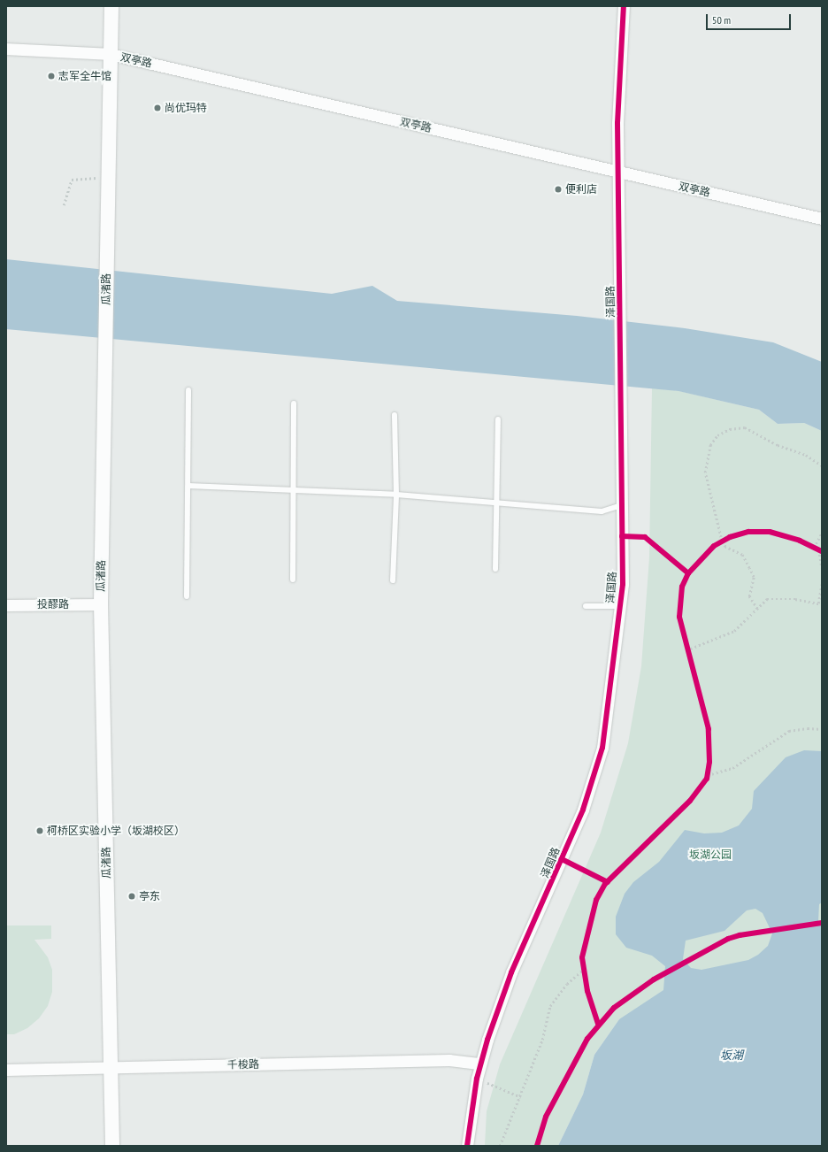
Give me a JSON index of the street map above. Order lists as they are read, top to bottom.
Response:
{
  "streets": {
    "street": [
      "双亭路",
      "瓜渚路",
      "泽国路",
      "投醪路",
      "千梭路"
    ]
  },
  "crossings": [
    ["双亭路", "瓜渚路"],
    ["双亭路", "泽国路"],
    ["瓜渚路", "投醪路"],
    ["瓜渚路", "千梭路"],
    ["泽国路", "千梭路"]
  ],
  "water": ["坂湖"],
  "parks": ["坂湖公园"],
  "places": [
    "志军全牛馆",
    "尚优玛特",
    "便利店",
    "柯桥区实验小学（坂湖校区）",
    "亭东"
  ],
  "scale_bar": "50 m"
}
